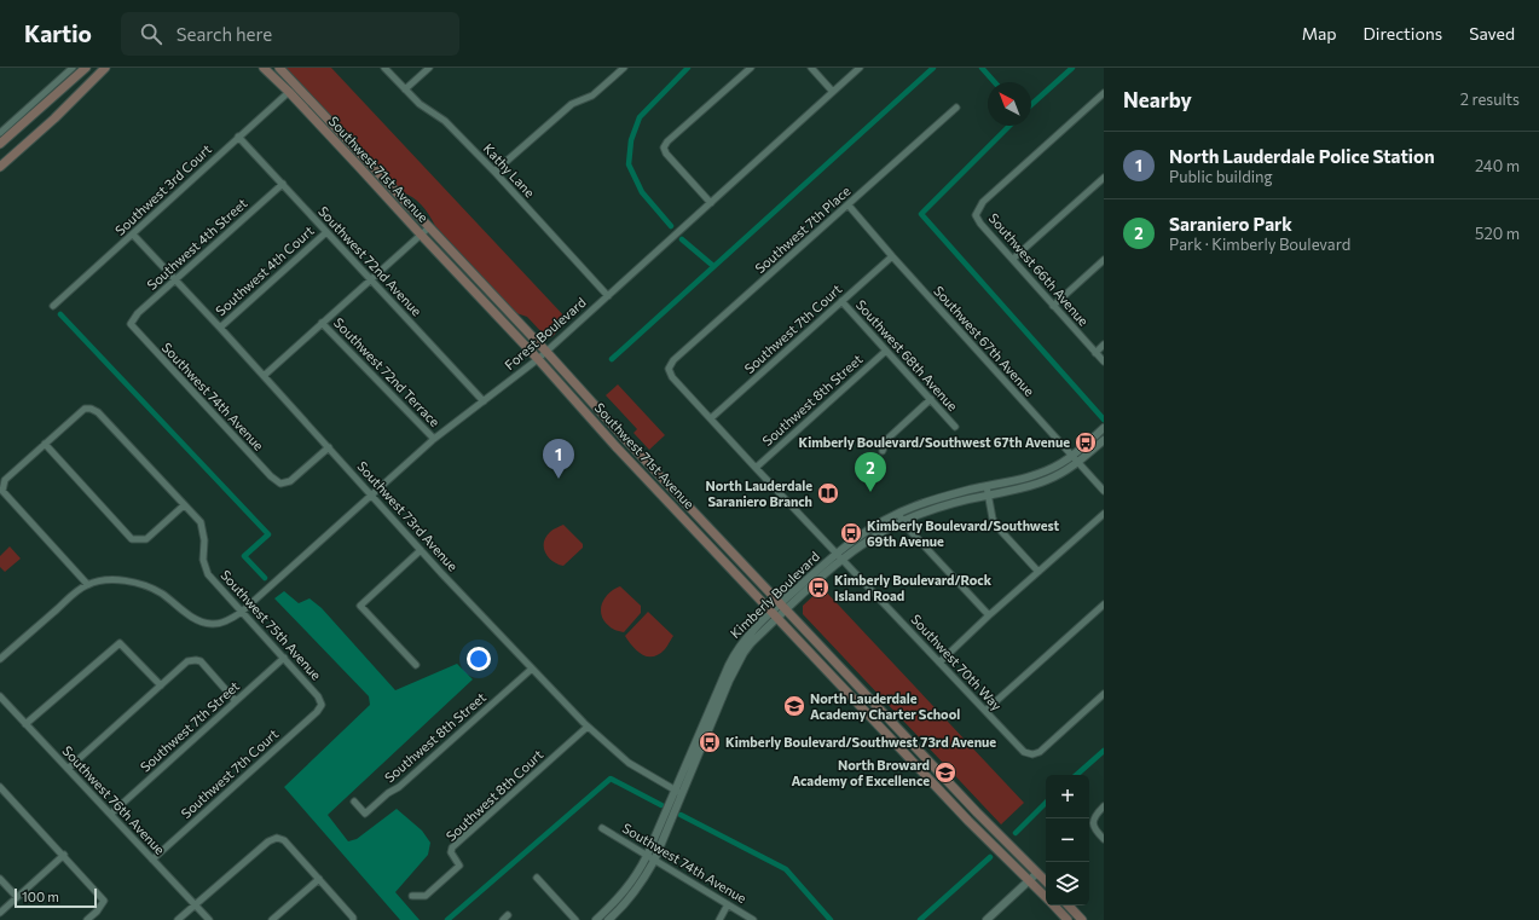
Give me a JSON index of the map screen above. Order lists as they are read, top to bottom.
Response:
{
  "streets": {
    "main road": ["Southwest 71st Avenue"],
    "street": [
      "Kathy Lane",
      "Southwest 3rd Court",
      "Southwest 7th Place",
      "Southwest 4th Street",
      "Southwest 72nd Avenue",
      "Southwest 66th Avenue",
      "Southwest 4th Court",
      "Southwest 7th Court",
      "Forest Boulevard",
      "Southwest 67th Avenue",
      "Southwest 68th Avenue",
      "Southwest 72nd Terrace",
      "Southwest 74th Avenue",
      "Southwest 8th Street",
      "Southwest 73rd Avenue",
      "Kimberly Boulevard",
      "Southwest 75th Avenue",
      "Southwest 70th Way",
      "Southwest 7th Street",
      "Southwest 8th Court",
      "Southwest 76th Avenue"
    ]
  },
  "crossings": [
    ["Southwest 71st Avenue", "Southwest 3rd Court"],
    ["Southwest 71st Avenue", "Forest Boulevard"],
    ["Southwest 71st Avenue", "Kimberly Boulevard"],
    ["Kathy Lane", "Forest Boulevard"],
    ["Southwest 3rd Court", "Southwest 72nd Avenue"],
    ["Southwest 3rd Court", "Southwest 73rd Avenue"],
    ["Southwest 7th Place", "Southwest 67th Avenue"],
    ["Southwest 7th Place", "Southwest 70th Way"],
    ["Southwest 4th Street", "Southwest 72nd Avenue"],
    ["Southwest 4th Street", "Southwest 74th Avenue"],
    ["Southwest 4th Street", "Southwest 73rd Avenue"],
    ["Southwest 72nd Avenue", "Southwest 4th Court"],
    ["Southwest 72nd Avenue", "Forest Boulevard"],
    ["Southwest 4th Court", "Southwest 73rd Avenue"],
    ["Southwest 7th Court", "Southwest 67th Avenue"],
    ["Southwest 7th Court", "Southwest 68th Avenue"],
    ["Southwest 7th Court", "Southwest 75th Avenue"],
    ["Southwest 7th Court", "Southwest 70th Way"],
    ["Southwest 7th Court", "Southwest 76th Avenue"],
    ["Forest Boulevard", "Southwest 72nd Terrace"],
    ["Forest Boulevard", "Southwest 73rd Avenue"],
    ["Forest Boulevard", "Southwest 75th Avenue"],
    ["Southwest 67th Avenue", "Kimberly Boulevard"],
    ["Southwest 68th Avenue", "Southwest 8th Street"],
    ["Southwest 74th Avenue", "Southwest 73rd Avenue"],
    ["Southwest 74th Avenue", "Kimberly Boulevard"],
    ["Southwest 8th Street", "Southwest 73rd Avenue"],
    ["Southwest 8th Street", "Southwest 70th Way"],
    ["Southwest 73rd Avenue", "Kimberly Boulevard"],
    ["Southwest 73rd Avenue", "Southwest 8th Court"],
    ["Kimberly Boulevard", "Southwest 70th Way"],
    ["Southwest 75th Avenue", "Southwest 7th Street"],
    ["Southwest 7th Street", "Southwest 76th Avenue"]
  ],
  "places": {
    "bus stop": [
      "Kimberly Boulevard/Southwest 67th Avenue",
      "Kimberly Boulevard/Southwest 69th Avenue",
      "Kimberly Boulevard/Rock Island Road",
      "Kimberly Boulevard/Southwest 73rd Avenue"
    ],
    "library": ["North Lauderdale Saraniero Branch"],
    "school or university": ["North Lauderdale Academy Charter School", "North Broward Academy of Excellence"]
  },
  "scale_bar": "100 m",
  "north": "top left",
  "page": {
    "header": "Kartio",
    "search": "Search here",
    "nav": ["Map", "Directions", "Saved"],
    "heading": ["Nearby", "2 results"],
    "list": [
      {
        "mark": "1",
        "name": "North Lauderdale Police Station",
        "note": "Public building",
        "value": "240 m"
      },
      {
        "mark": "2",
        "name": "Saraniero Park",
        "note": "Park · Kimberly Boulevard",
        "value": "520 m"
      }
    ],
    "pins": ["1", "2"],
    "map_buttons": ["+", "−"],
    "scale": "100 m"
  }
}
